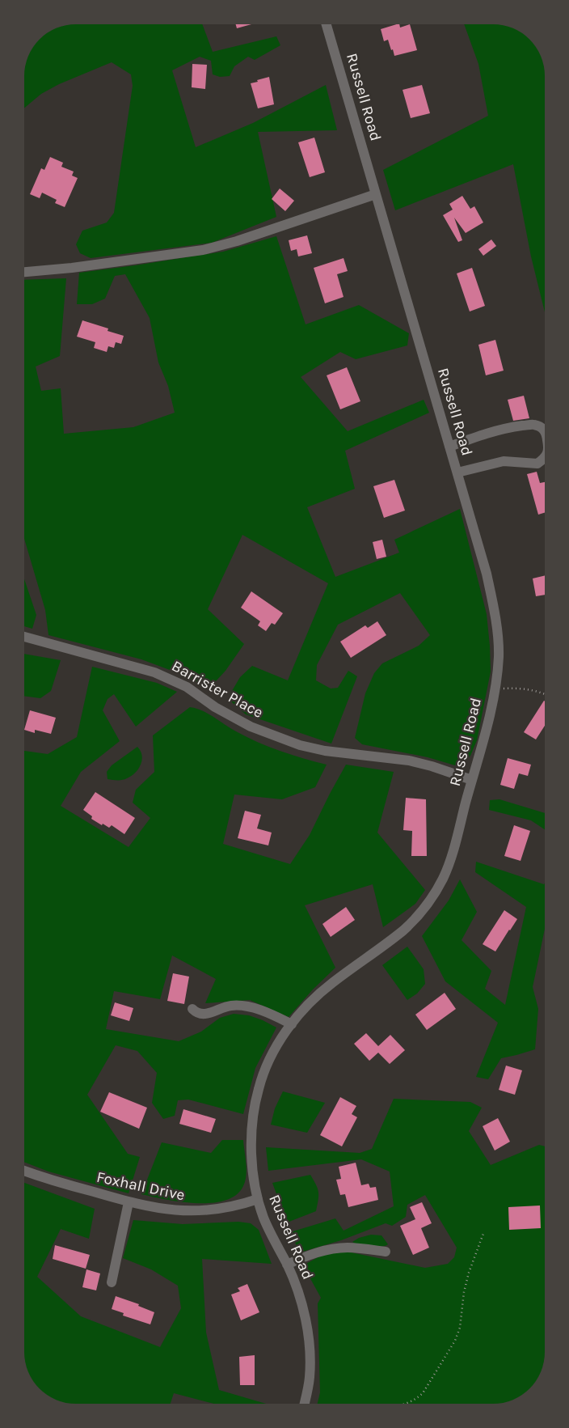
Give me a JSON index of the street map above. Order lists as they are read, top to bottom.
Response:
{
  "streets": {
    "street": ["Russell Road", "Barrister Place", "Foxhall Drive"]
  },
  "crossings": [
    ["Russell Road", "Barrister Place"],
    ["Russell Road", "Foxhall Drive"]
  ]
}
